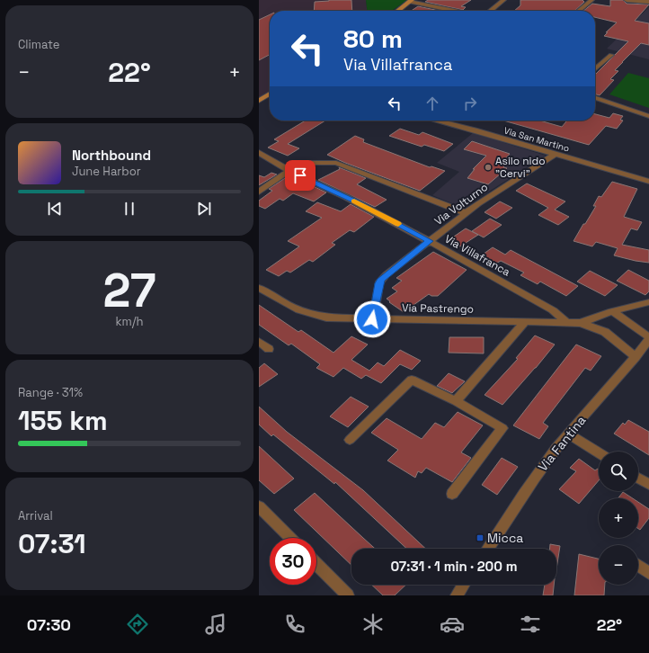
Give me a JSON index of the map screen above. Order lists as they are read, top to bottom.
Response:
{
  "streets": {
    "street": [
      "Via San Martino",
      "Via Volturno",
      "Via Villafranca",
      "Via Pastrengo",
      "Via Fantina"
    ]
  },
  "crossings": [
    ["Via San Martino", "Via Volturno"],
    ["Via Volturno", "Via Villafranca"],
    ["Via Volturno", "Via Pastrengo"],
    ["Via Villafranca", "Via Pastrengo"],
    ["Via Pastrengo", "Via Fantina"]
  ],
  "places": {
    "other": ["Asilo nido \"Cervi\""],
    "transit": ["Micca"]
  },
  "page": {
    "tile": [
      "Climate",
      ["27", "km/h"],
      ["Range · 31%", "155 km"],
      ["Arrival", "07:31"]
    ],
    "turn": ["80 m", "Via Villafranca"],
    "heat": ["−", "22°", "+"],
    "song": ["Northbound", "June Harbor"],
    "map_buttons": ["+", "−"],
    "limit": "30",
    "trip": "07:31 · 1 min · 200 m",
    "tabs": ["07:30", "22°"]
  }
}
